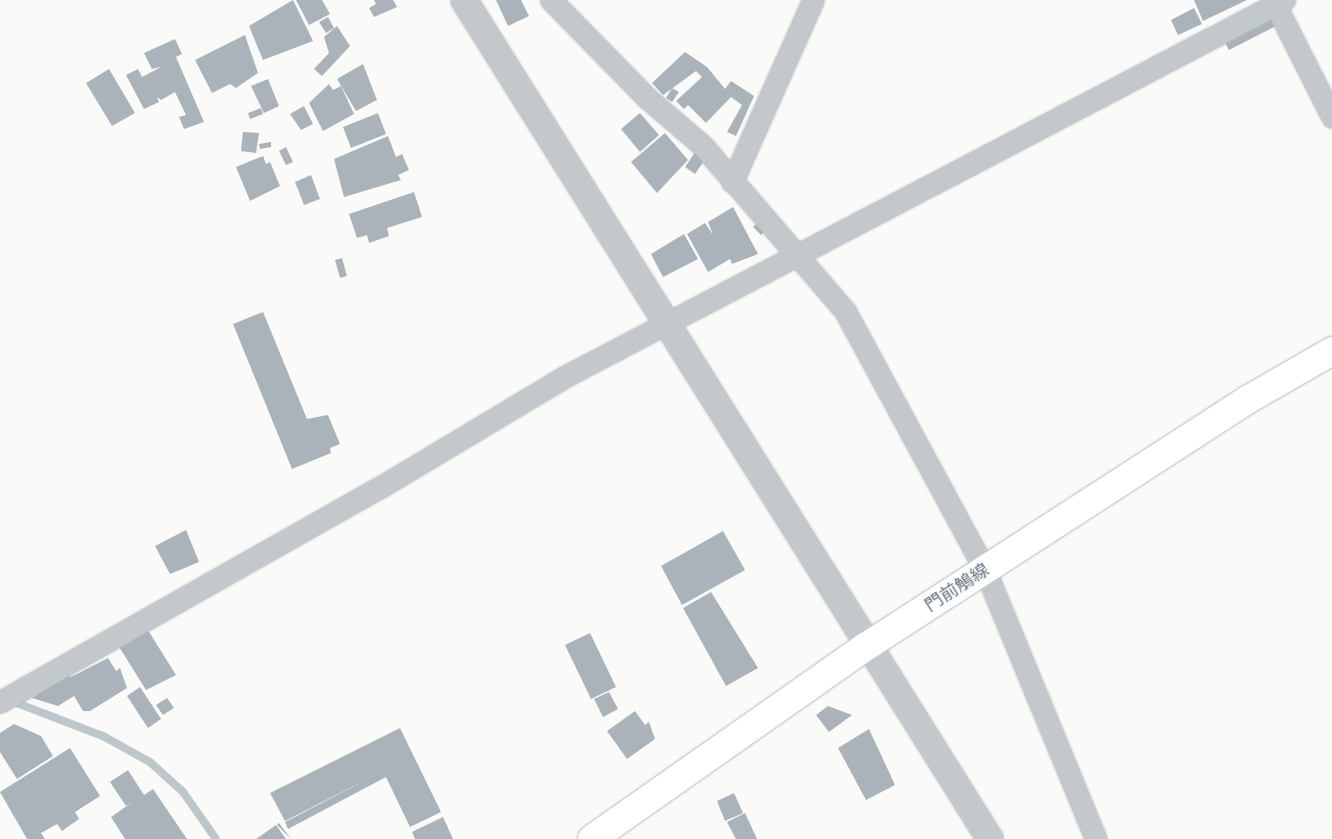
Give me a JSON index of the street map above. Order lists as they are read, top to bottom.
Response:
{
  "streets": {
    "main road": ["門前鵤線"]
  }
}
